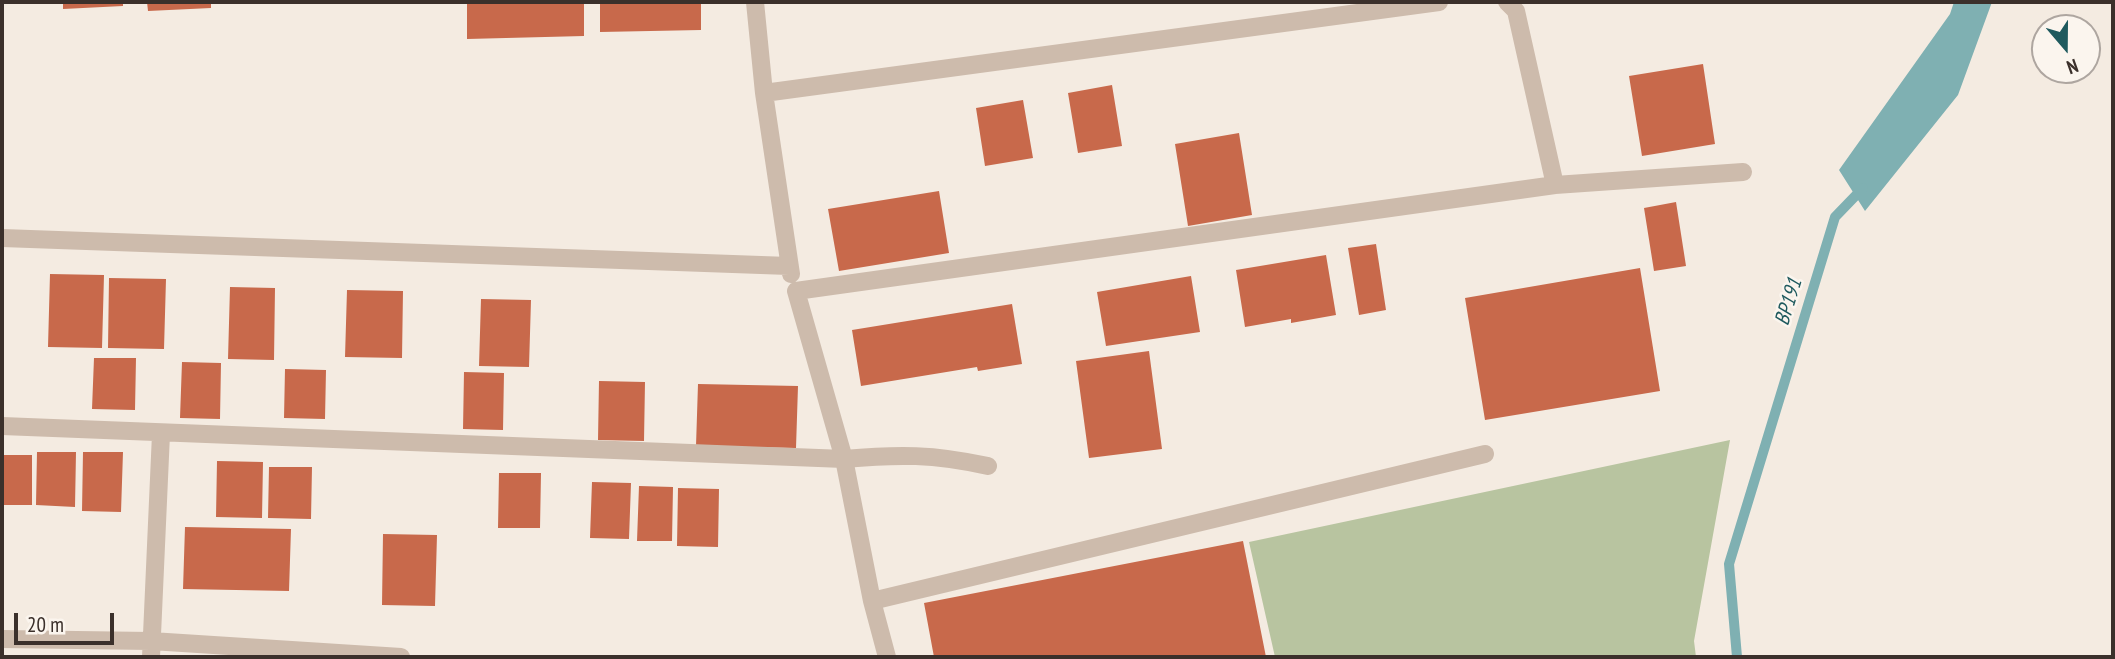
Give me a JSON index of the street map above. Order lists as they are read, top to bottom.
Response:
{
  "water": ["BP191"],
  "scale_bar": "20 m",
  "north": "bottom"
}
